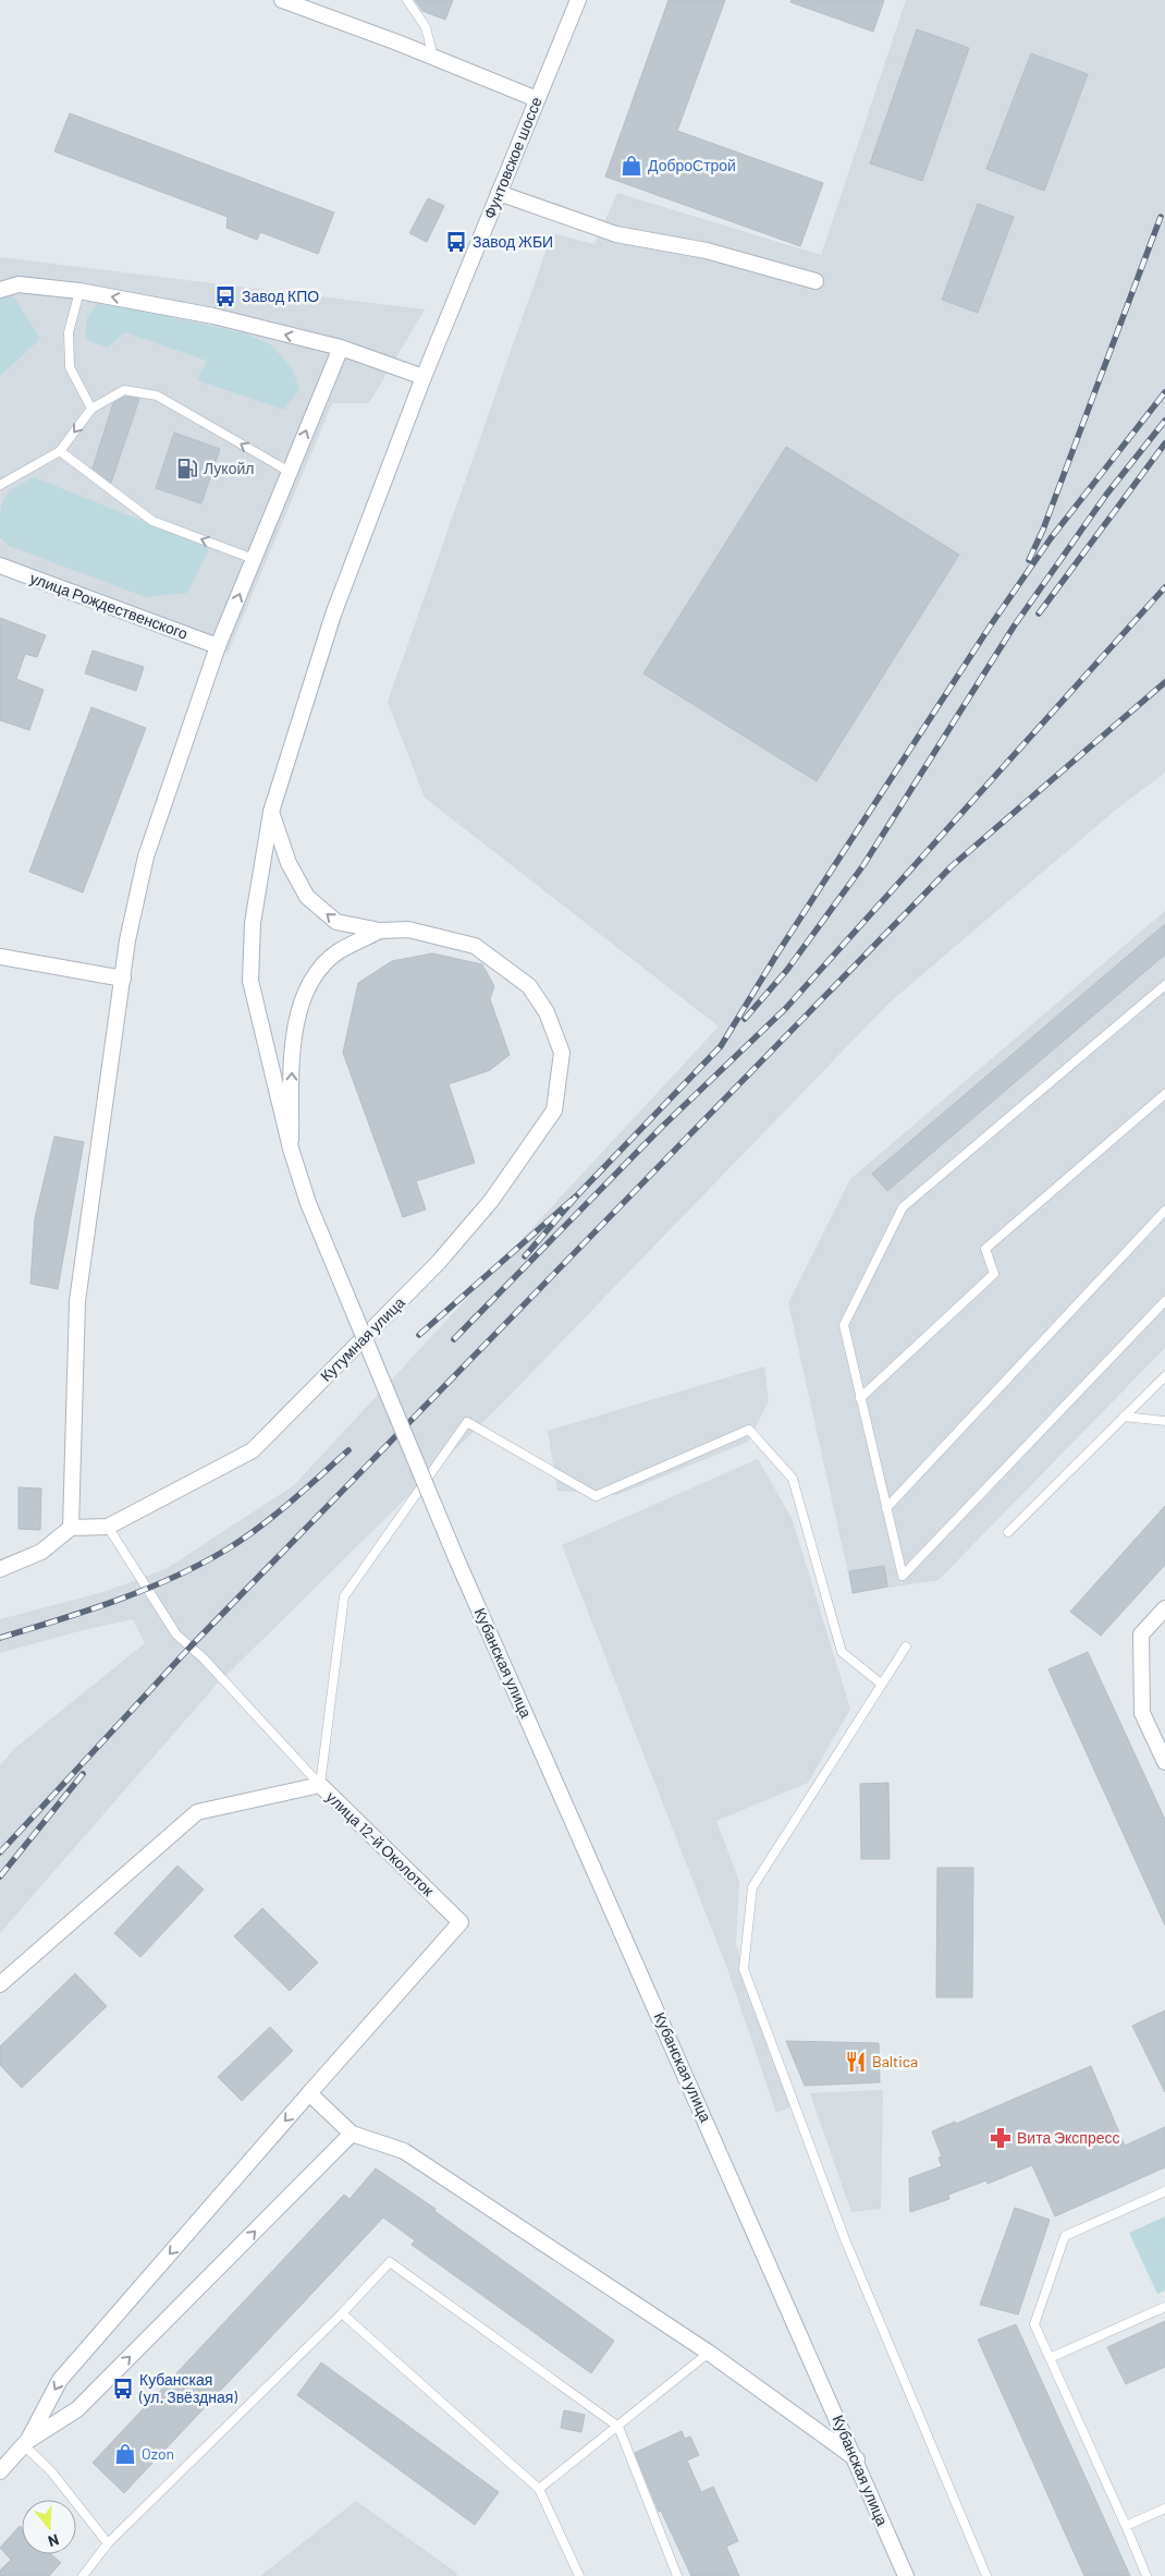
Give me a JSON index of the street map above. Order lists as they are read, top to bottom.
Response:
{
  "streets": {
    "main road": [
      "Фунтовское шоссе",
      "улица Рождественского",
      "Кутумная улица",
      "Кубанская улица",
      "улица 12-й Околоток"
    ]
  },
  "crossings": [
    ["Фунтовское шоссе", "Кубанская улица"]
  ],
  "places": {
    "shop": ["ДоброСтрой", "Ozon"],
    "bus stop": ["Завод ЖБИ", "Завод КПО", "Кубанская (ул. Звёздная)"],
    "fuel station": ["Лукойл"],
    "restaurant": ["Baltica"],
    "pharmacy": ["Вита Экспресс"]
  },
  "north": "bottom"
}
